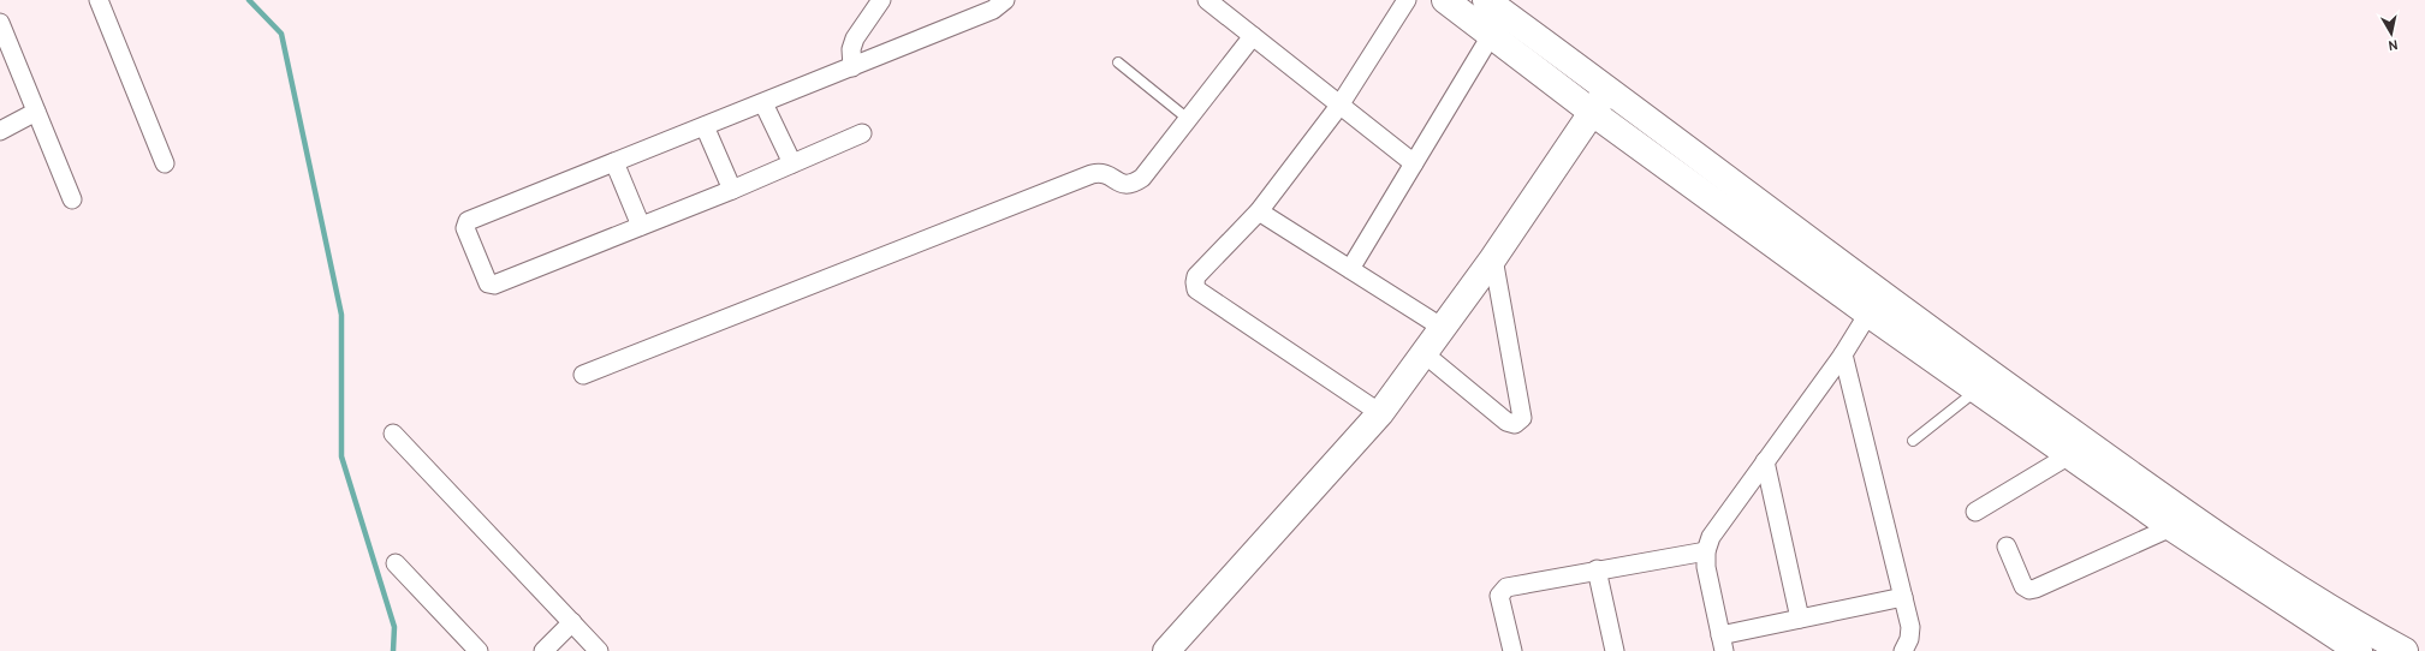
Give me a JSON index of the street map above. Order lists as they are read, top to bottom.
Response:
{
  "north": "bottom"
}
